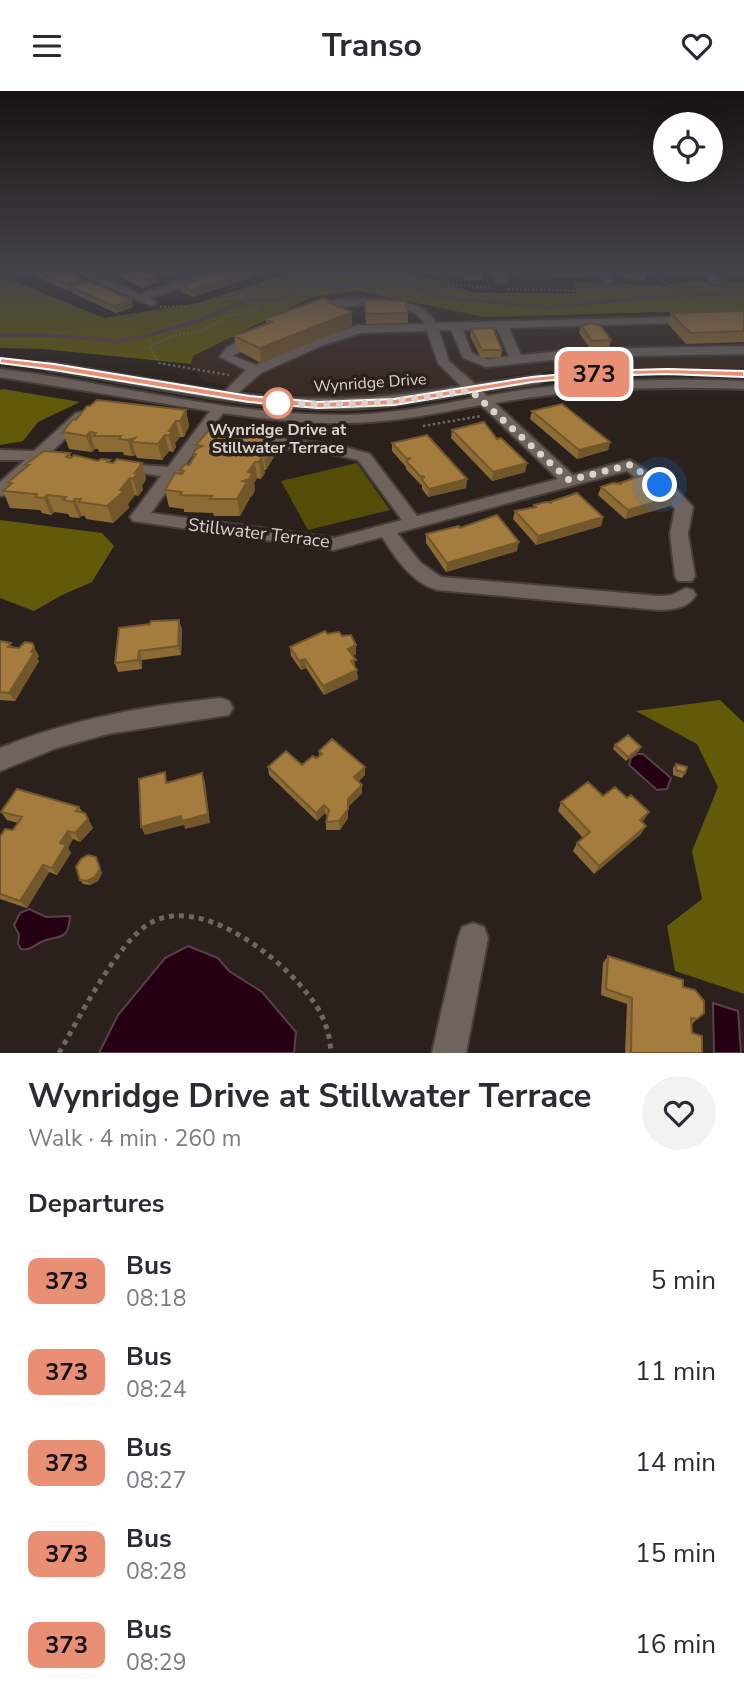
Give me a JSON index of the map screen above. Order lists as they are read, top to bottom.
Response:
{
  "streets": {
    "street": ["Wynridge Drive", "Stillwater Terrace"]
  },
  "crossings": [
    ["Wynridge Drive", "Stillwater Terrace"]
  ],
  "places": ["Wynridge Drive at Stillwater Terrace"],
  "lines": ["bus line 373"],
  "page": {
    "header": "Transo",
    "on_map": "373",
    "heading": [
      ["Wynridge Drive at Stillwater Terrace", "Walk · 4 min · 260 m"],
      "Departures"
    ],
    "list": [
      {
        "mark": "373",
        "name": "Bus",
        "note": "08:18",
        "value": "5 min"
      },
      {
        "mark": "373",
        "name": "Bus",
        "note": "08:24",
        "value": "11 min"
      },
      {
        "mark": "373",
        "name": "Bus",
        "note": "08:27",
        "value": "14 min"
      },
      {
        "mark": "373",
        "name": "Bus",
        "note": "08:28",
        "value": "15 min"
      },
      {
        "mark": "373",
        "name": "Bus",
        "note": "08:29",
        "value": "16 min"
      }
    ]
  }
}
